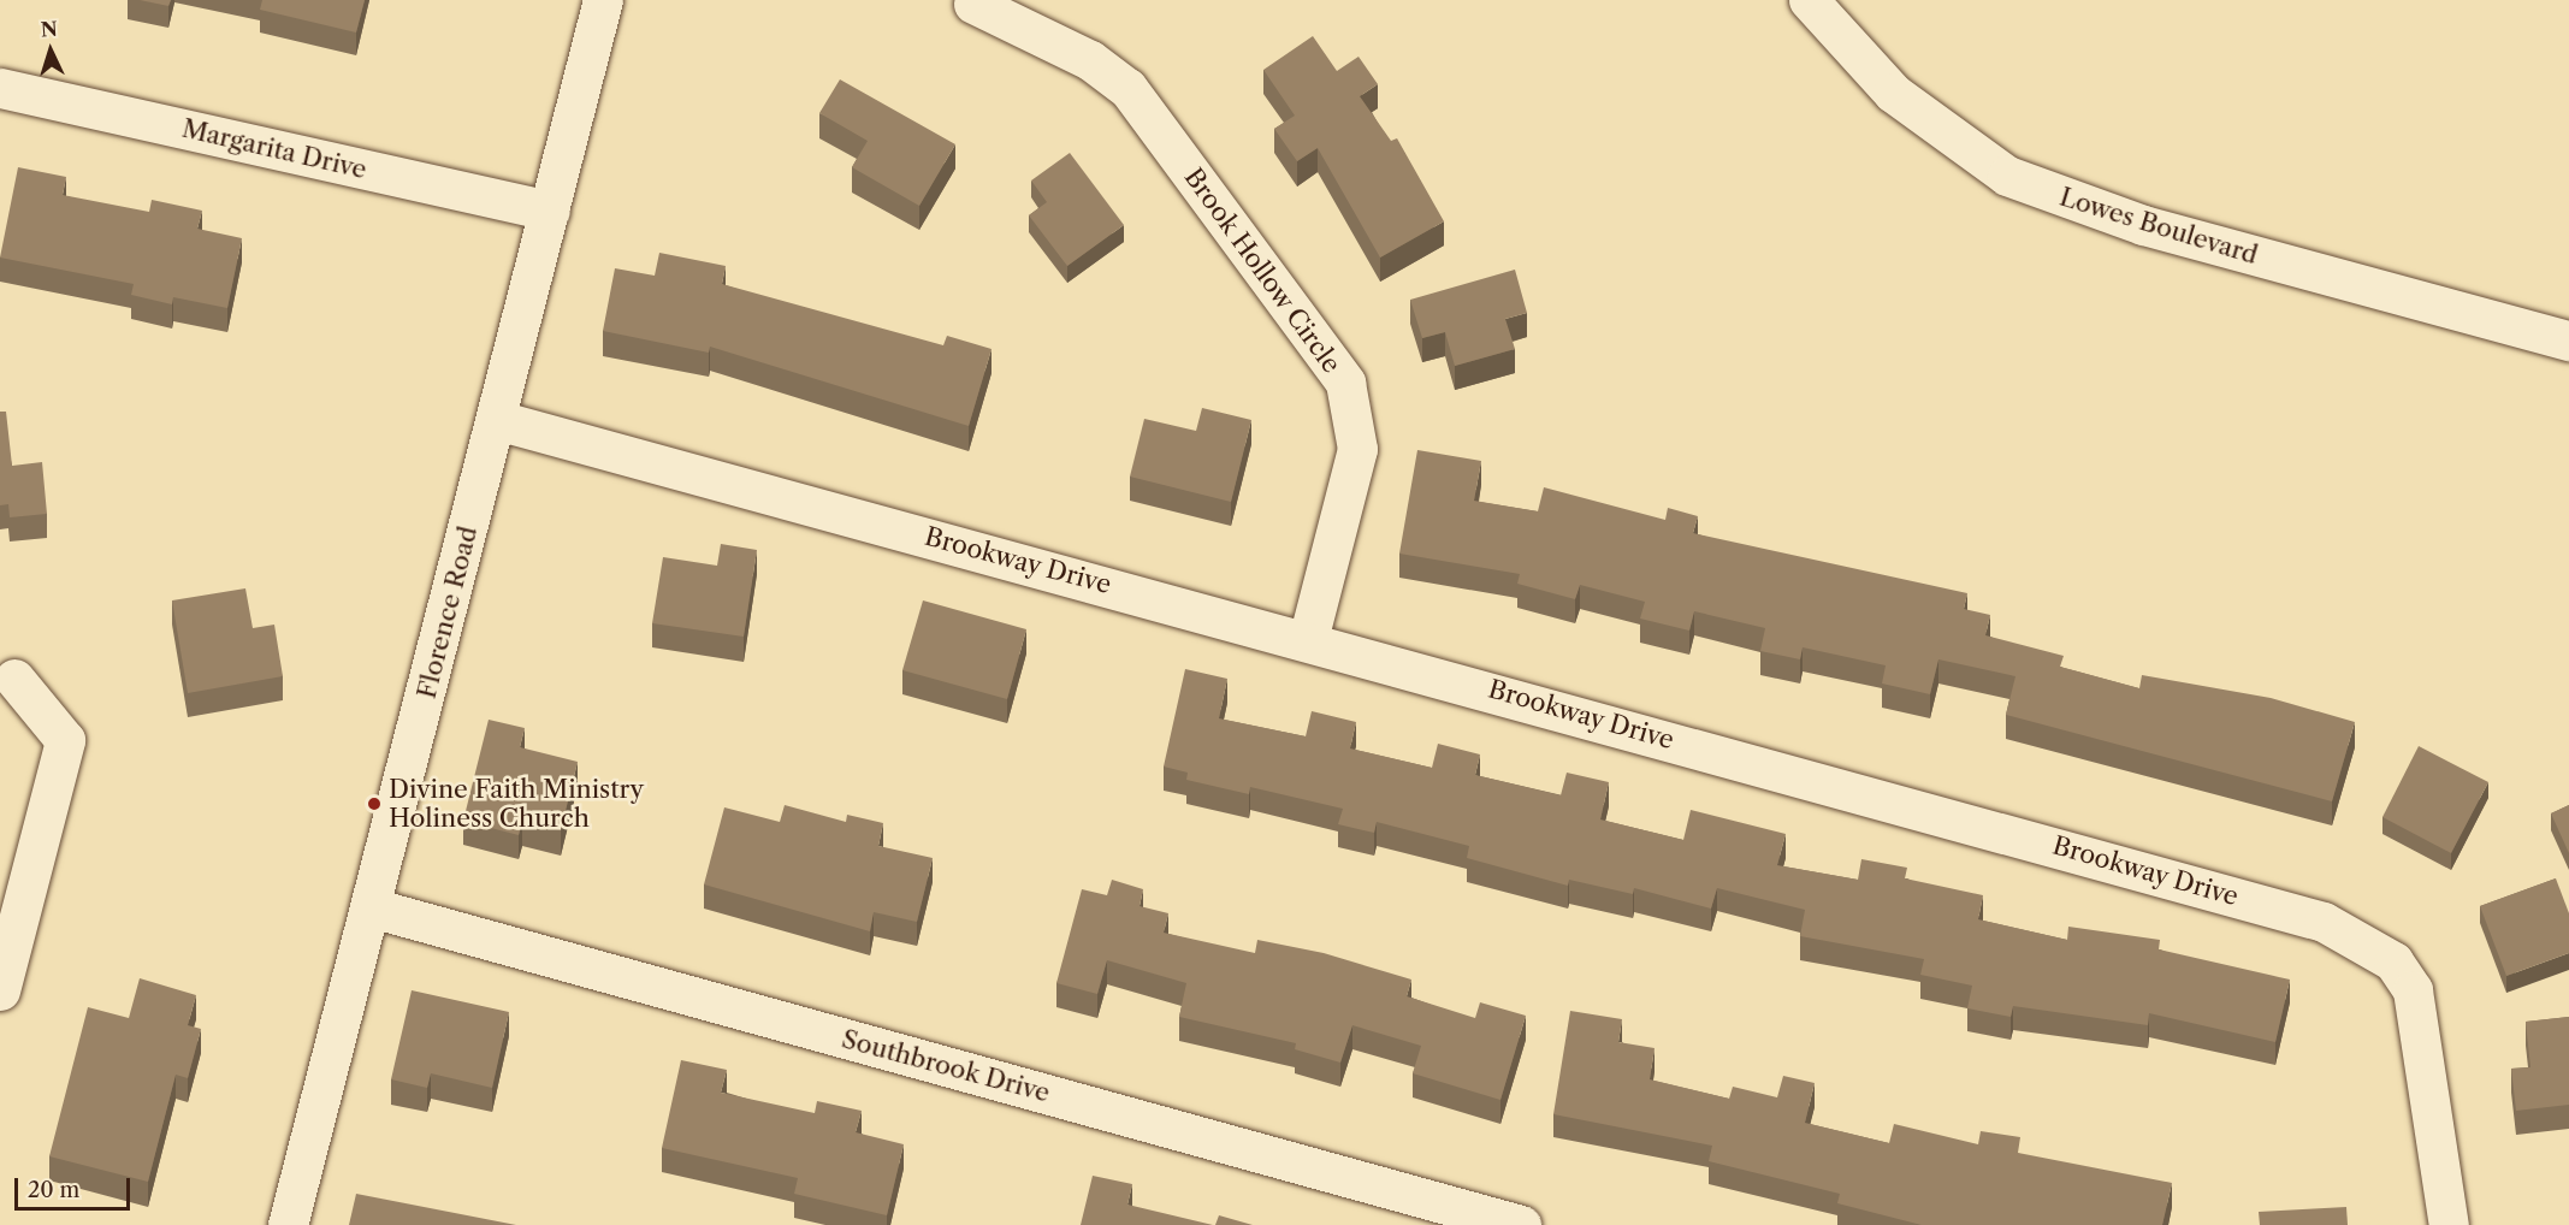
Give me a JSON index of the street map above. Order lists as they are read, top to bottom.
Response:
{
  "streets": {
    "street": [
      "Margarita Drive",
      "Lowes Boulevard",
      "Brook Hollow Circle",
      "Brookway Drive",
      "Florence Road",
      "Southbrook Drive"
    ]
  },
  "crossings": [
    ["Margarita Drive", "Florence Road"],
    ["Brook Hollow Circle", "Brookway Drive"],
    ["Brookway Drive", "Florence Road"],
    ["Florence Road", "Southbrook Drive"]
  ],
  "places": ["Divine Faith Ministry Holiness Church"],
  "scale_bar": "20 m",
  "north": "top"
}
